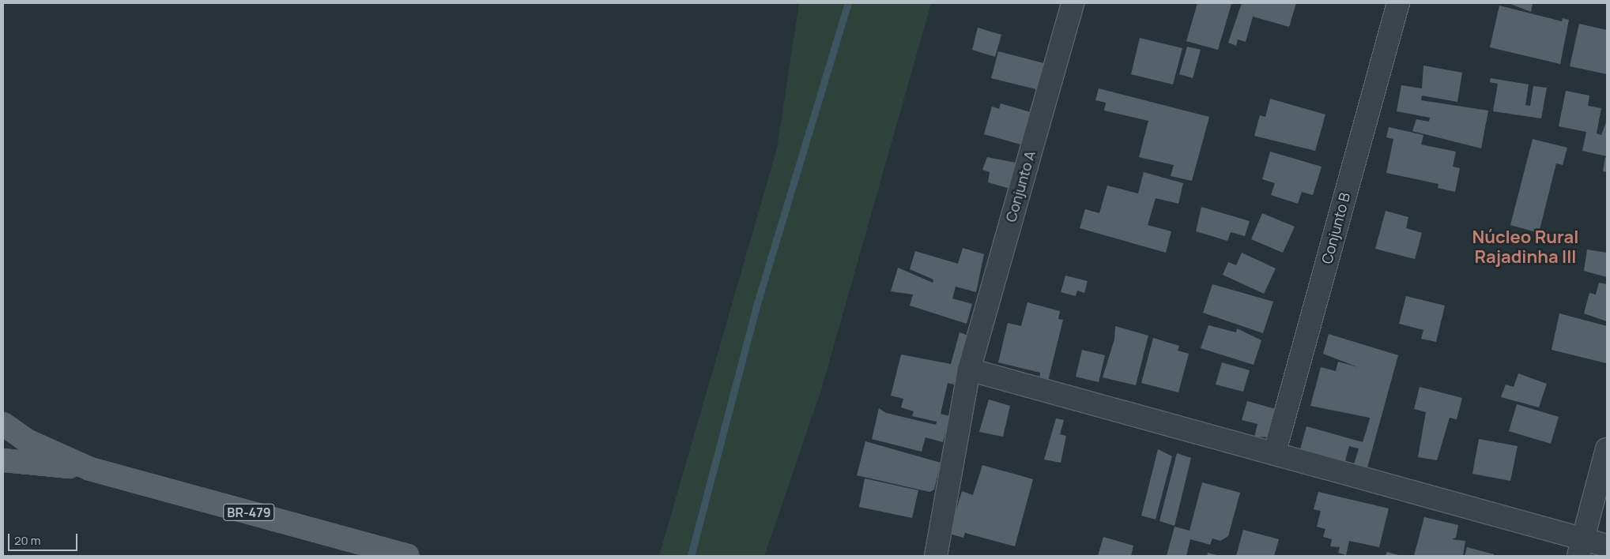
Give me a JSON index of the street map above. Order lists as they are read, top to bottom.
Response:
{
  "streets": {
    "main road": ["BR-479"],
    "street": ["Conjunto A", "Conjunto B"]
  },
  "districts": ["Núcleo Rural Rajadinha III"],
  "scale_bar": "20 m"
}
